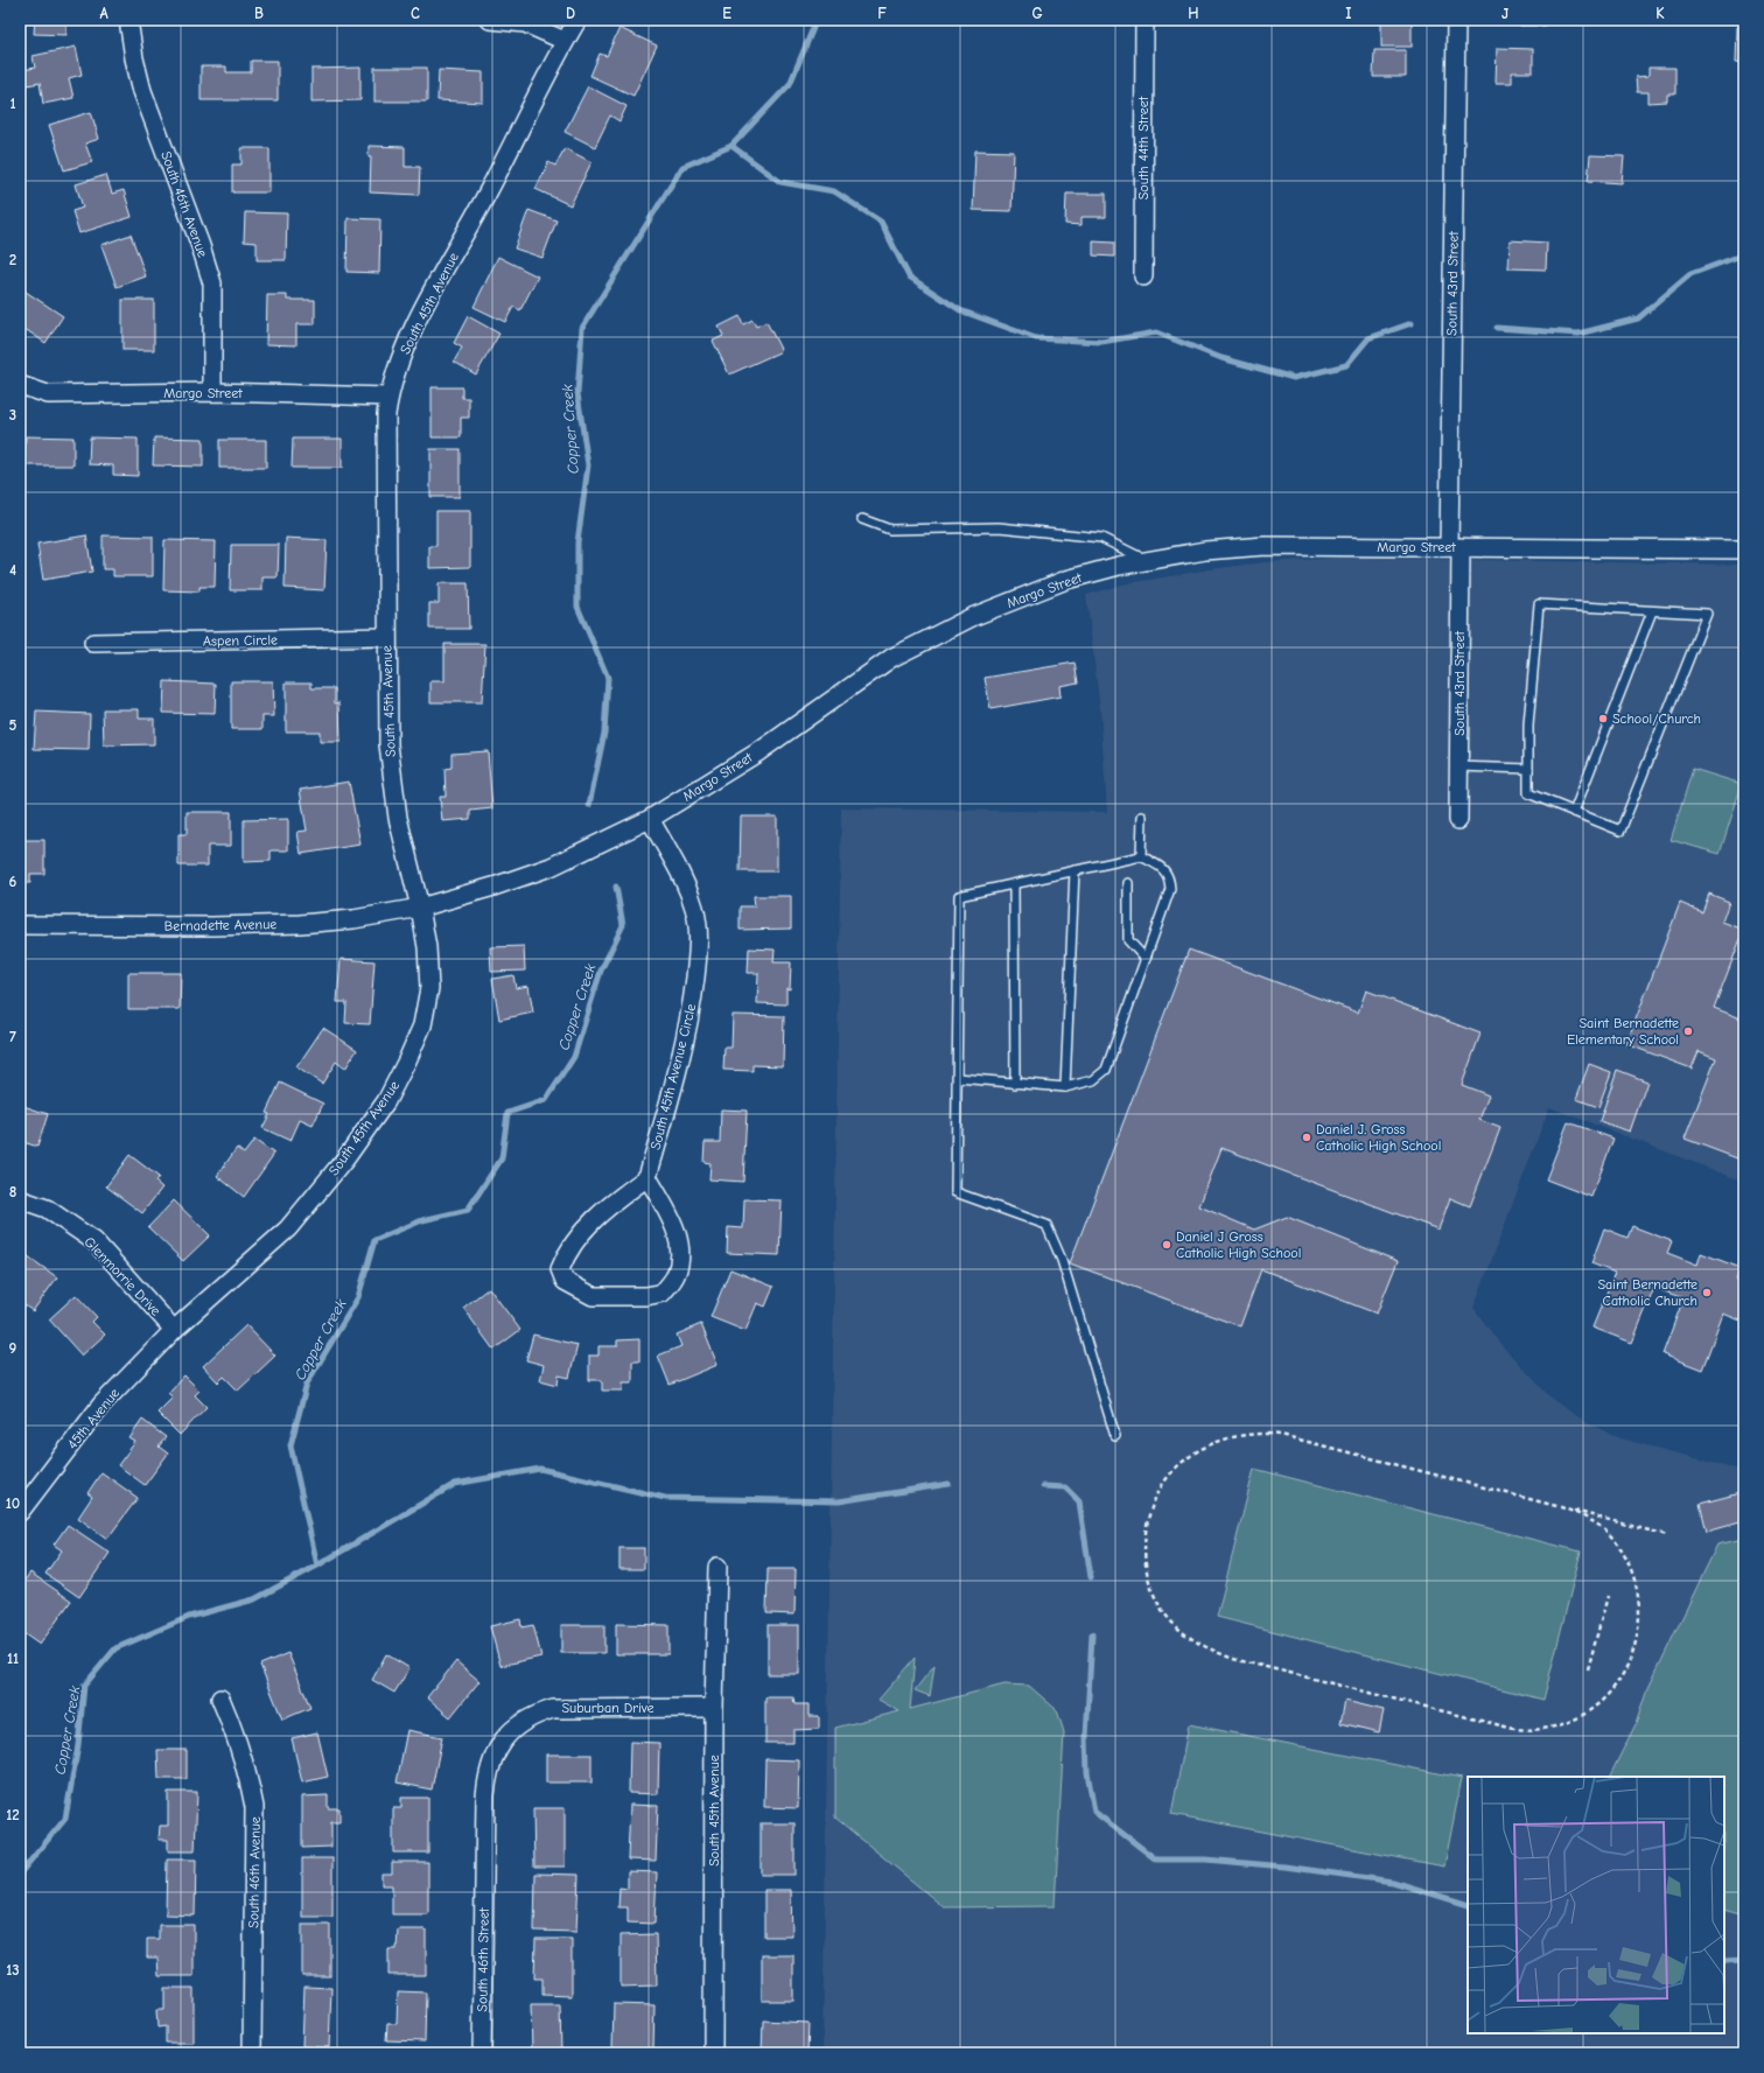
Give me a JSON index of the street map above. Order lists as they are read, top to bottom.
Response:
{
  "streets": {
    "street": [
      "South 44th Street",
      "South 46th Avenue",
      "South 43rd Street",
      "South 45th Avenue",
      "Margo Street",
      "Aspen Circle",
      "Bernadette Avenue",
      "South 45th Avenue Circle",
      "Glenmorrie Drive",
      "45th Avenue",
      "Suburban Drive",
      "South 46th Street"
    ]
  },
  "crossings": [
    ["South 46th Avenue", "Margo Street"],
    ["South 43rd Street", "Margo Street"],
    ["South 45th Avenue", "Margo Street"],
    ["South 45th Avenue", "Aspen Circle"],
    ["South 45th Avenue", "Bernadette Avenue"],
    ["South 45th Avenue", "Glenmorrie Drive"],
    ["South 45th Avenue", "45th Avenue"],
    ["South 45th Avenue", "Suburban Drive"],
    ["Margo Street", "Bernadette Avenue"],
    ["Margo Street", "South 45th Avenue Circle"],
    ["Glenmorrie Drive", "45th Avenue"],
    ["Suburban Drive", "South 46th Street"]
  ],
  "water": ["Copper Creek"],
  "places": [
    "School/Church",
    "Saint Bernadette Elementary School",
    "Daniel J. Gross Catholic High School",
    "Daniel J Gross Catholic High School",
    "Saint Bernadette Catholic Church"
  ],
  "grid": {
    "columns": [
      "A",
      "B",
      "C",
      "D",
      "E",
      "F",
      "G",
      "H",
      "I",
      "J",
      "K"
    ],
    "rows": [
      "1",
      "2",
      "3",
      "4",
      "5",
      "6",
      "7",
      "8",
      "9",
      "10",
      "11",
      "12",
      "13"
    ]
  }
}
